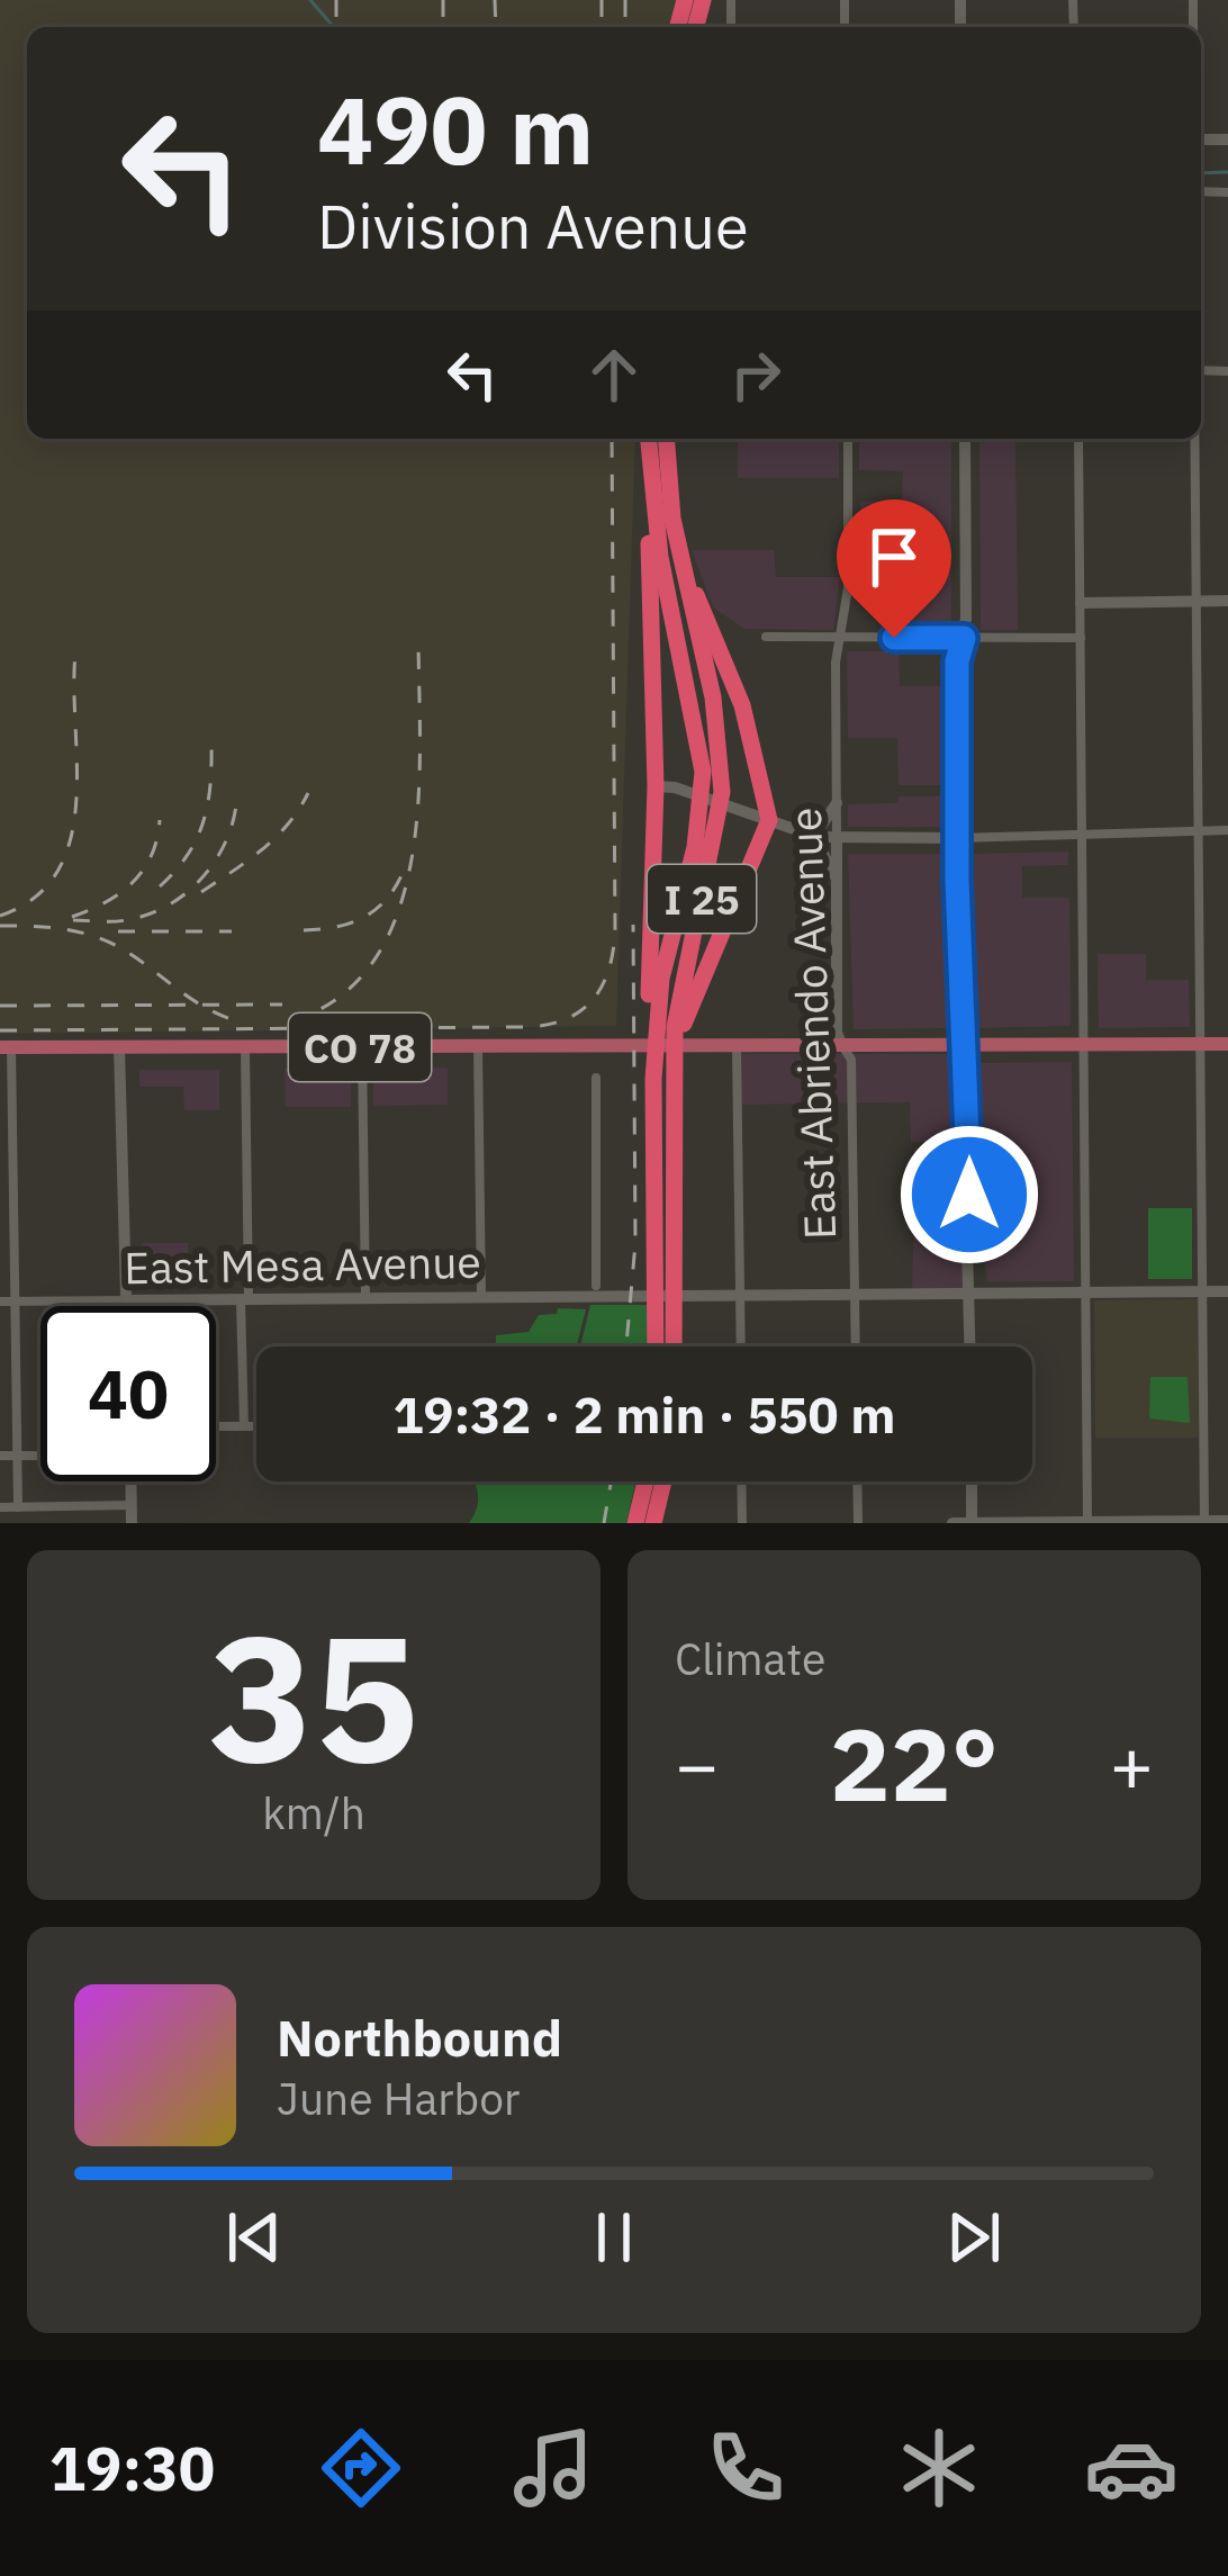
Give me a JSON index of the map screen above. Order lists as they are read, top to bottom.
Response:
{
  "streets": {
    "highway": ["I 25"],
    "main road": ["CO 78"],
    "street": ["East Abriendo Avenue", "East Mesa Avenue"]
  },
  "crossings": [
    ["East Abriendo Avenue", "CO 78"],
    ["East Abriendo Avenue", "East Mesa Avenue"]
  ],
  "page": {
    "turn": ["490 m", "Division Avenue"],
    "limit": "40",
    "trip": "19:32 · 2 min · 550 m",
    "tile": [
      ["35", "km/h"],
      "Climate"
    ],
    "heat": ["−", "22°", "+"],
    "song": ["Northbound", "June Harbor"],
    "tabs": "19:30"
  }
}
